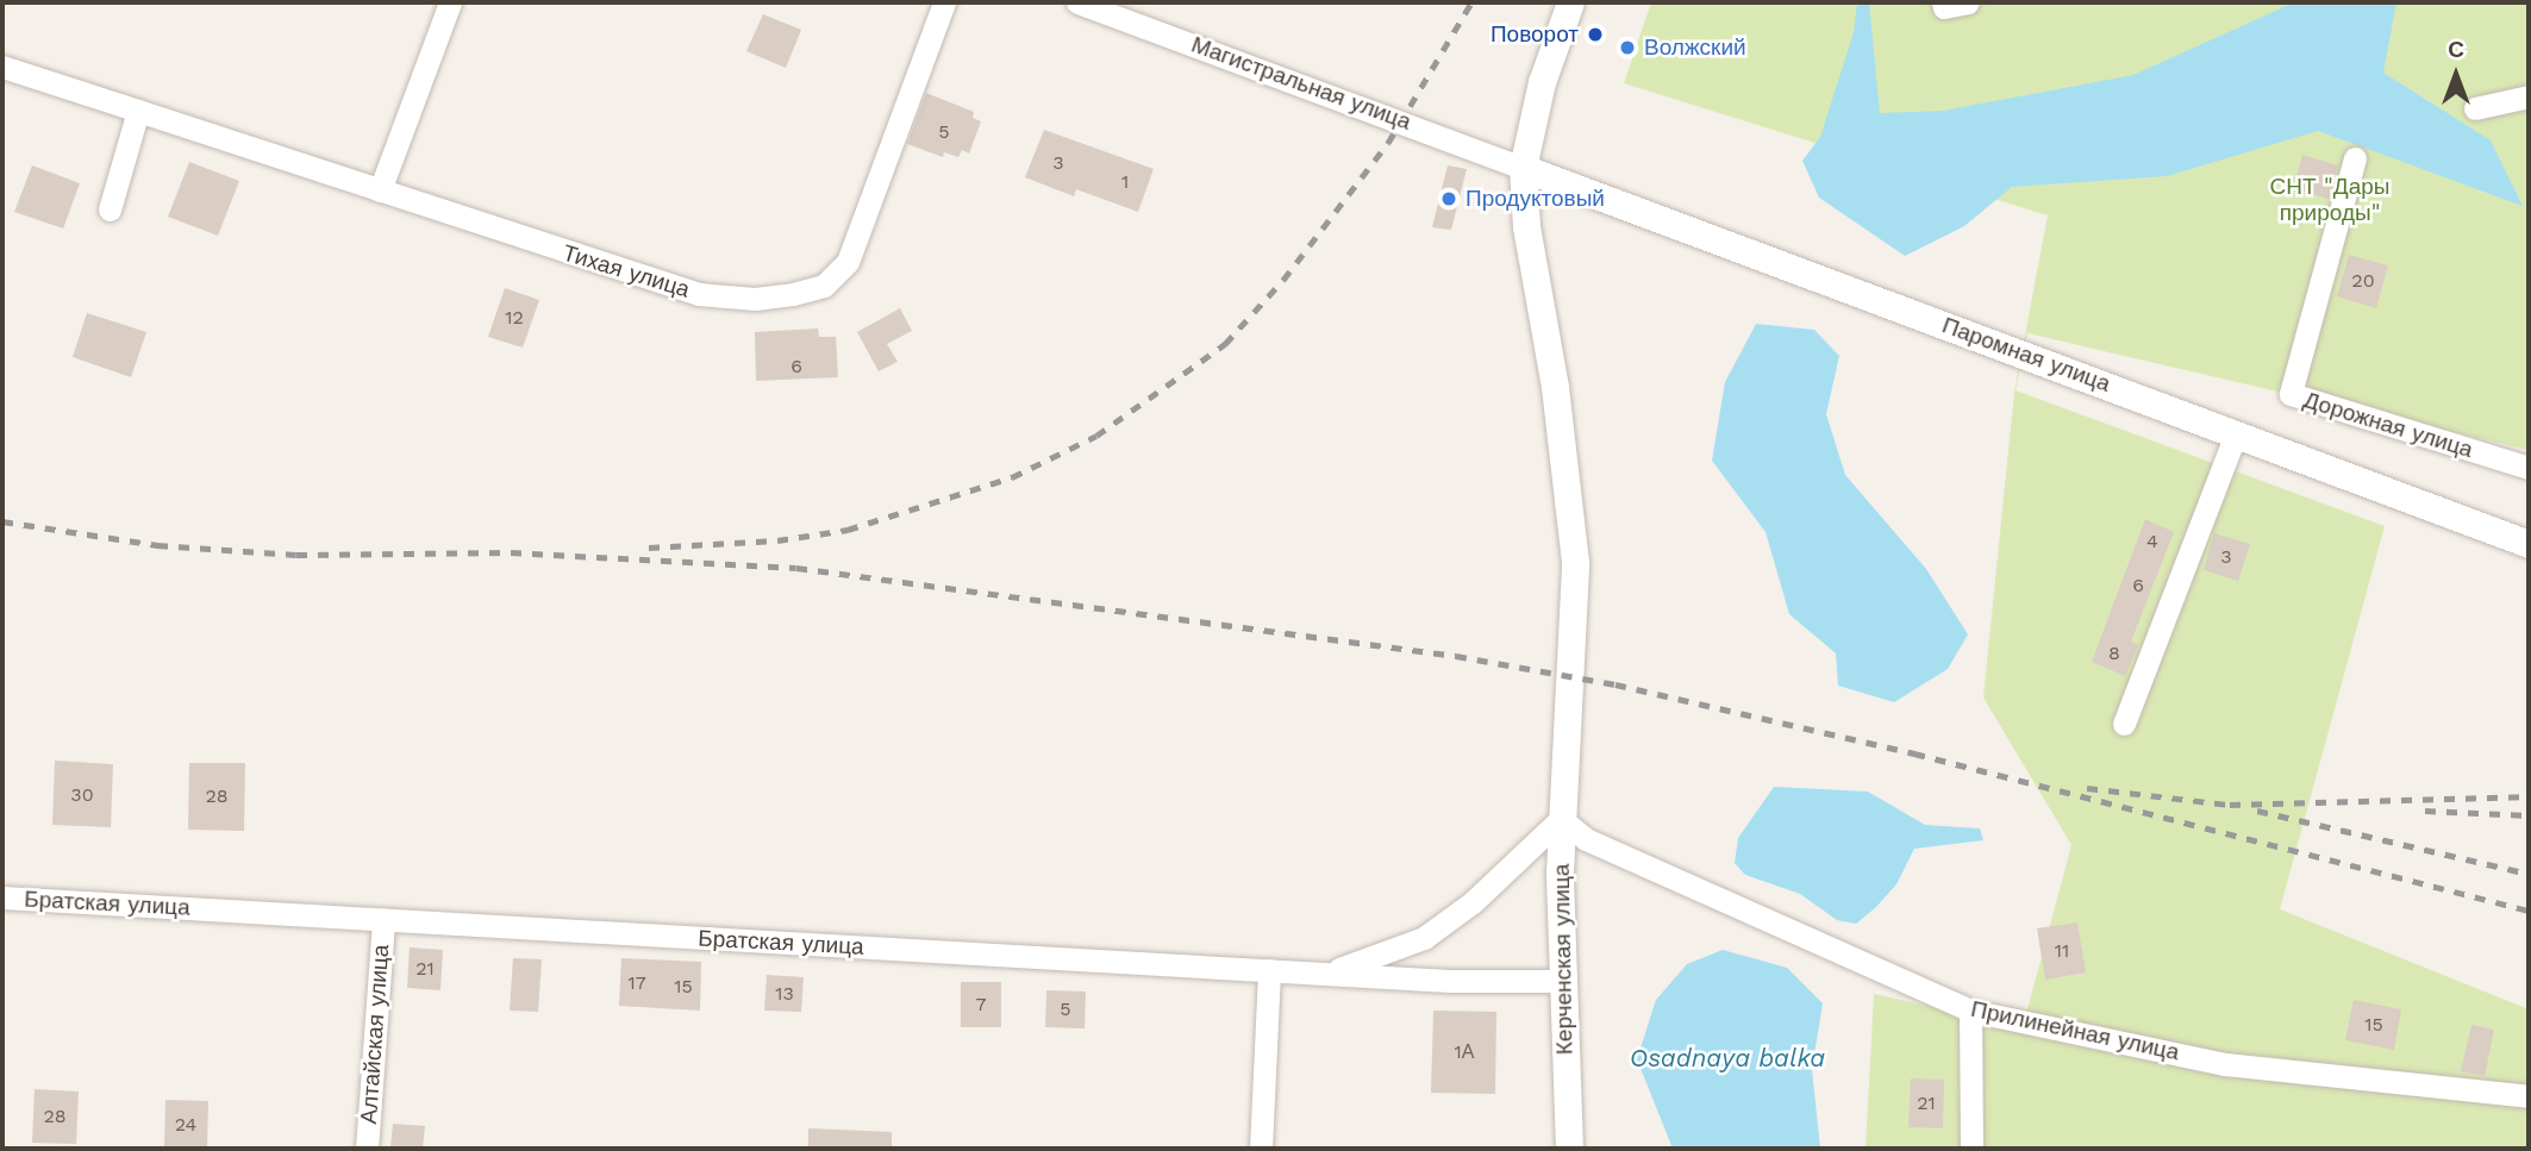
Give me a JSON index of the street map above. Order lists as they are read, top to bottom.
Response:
{
  "streets": {
    "street": [
      "Магистральная улица",
      "Тихая улица",
      "Паромная улица",
      "Дорожная улица",
      "Братская улица",
      "Керченская улица",
      "Прилинейная улица",
      "Алтайская улица"
    ]
  },
  "crossings": [
    ["Магистральная улица", "Паромная улица"],
    ["Магистральная улица", "Керченская улица"],
    ["Паромная улица", "Керченская улица"],
    ["Братская улица", "Керченская улица"],
    ["Братская улица", "Алтайская улица"],
    ["Керченская улица", "Прилинейная улица"]
  ],
  "water": ["Osadnaya balka"],
  "parks": ["СНТ \"Дары природы\""],
  "places": ["Поворот", "Волжский", "Продуктовый"],
  "house_numbers": [
    "5",
    "3",
    "1",
    "20",
    "12",
    "6",
    "4",
    "3",
    "6",
    "8",
    "30",
    "28",
    "11",
    "21",
    "17",
    "15",
    "13",
    "7",
    "5",
    "15",
    "1А",
    "21",
    "28",
    "24"
  ],
  "north": "top"
}
